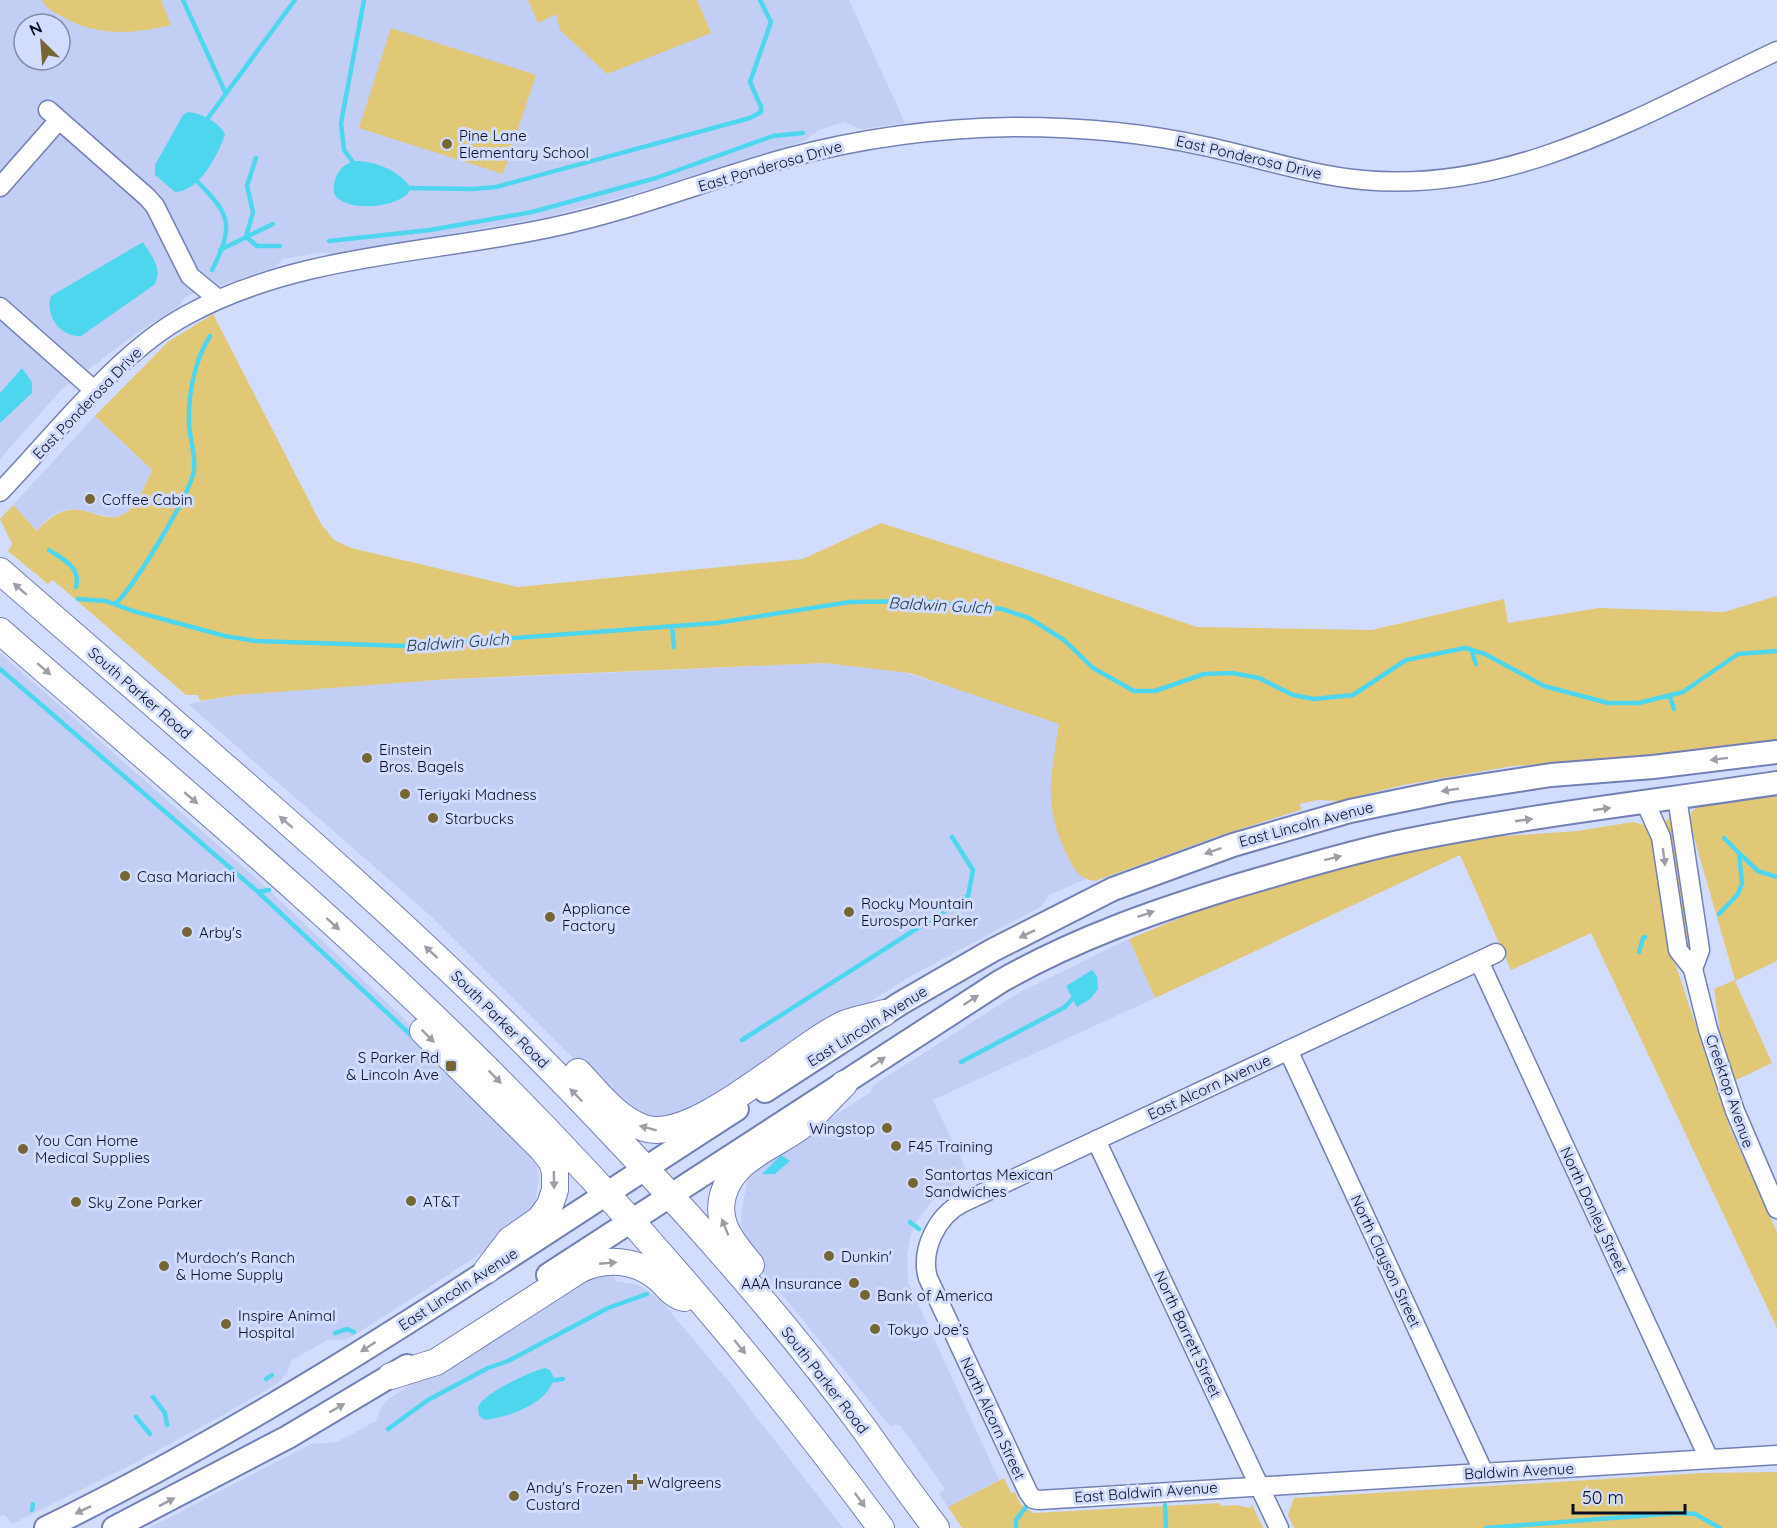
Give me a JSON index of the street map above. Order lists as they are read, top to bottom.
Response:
{
  "streets": {
    "highway": ["South Parker Road"],
    "main road": ["East Lincoln Avenue"],
    "street": [
      "East Ponderosa Drive",
      "East Alcorn Avenue",
      "Creektop Avenue",
      "North Donley Street",
      "North Clayson Street",
      "North Barrett Street",
      "North Alcorn Street",
      "Baldwin Avenue",
      "East Baldwin Avenue"
    ]
  },
  "crossings": [
    ["South Parker Road", "East Lincoln Avenue"],
    ["East Alcorn Avenue", "North Donley Street"],
    ["East Alcorn Avenue", "North Clayson Street"],
    ["East Alcorn Avenue", "North Barrett Street"],
    ["East Alcorn Avenue", "North Alcorn Street"],
    ["North Donley Street", "Baldwin Avenue"],
    ["North Clayson Street", "Baldwin Avenue"],
    ["North Barrett Street", "Baldwin Avenue"],
    ["North Barrett Street", "East Baldwin Avenue"],
    ["North Alcorn Street", "East Baldwin Avenue"],
    ["Baldwin Avenue", "East Baldwin Avenue"]
  ],
  "water": ["Baldwin Gulch"],
  "places": {
    "other": [
      "Pine Lane Elementary School",
      "Coffee Cabin",
      "Einstein Bros. Bagels",
      "Teriyaki Madness",
      "Starbucks",
      "Casa Mariachi",
      "Rocky Mountain Eurosport Parker",
      "Appliance Factory",
      "Arby's",
      "Wingstop",
      "F45 Training",
      "You Can Home Medical Supplies",
      "Santortas Mexican Sandwiches",
      "AT&T",
      "Sky Zone Parker",
      "Dunkin'",
      "Murdoch's Ranch & Home Supply",
      "AAA Insurance",
      "Bank of America",
      "Inspire Animal Hospital",
      "Tokyo Joe’s",
      "Andy's Frozen Custard"
    ],
    "transit": ["S Parker Rd & Lincoln Ave"],
    "health": ["Walgreens"]
  },
  "scale_bar": "50 m",
  "north": "top left"
}
